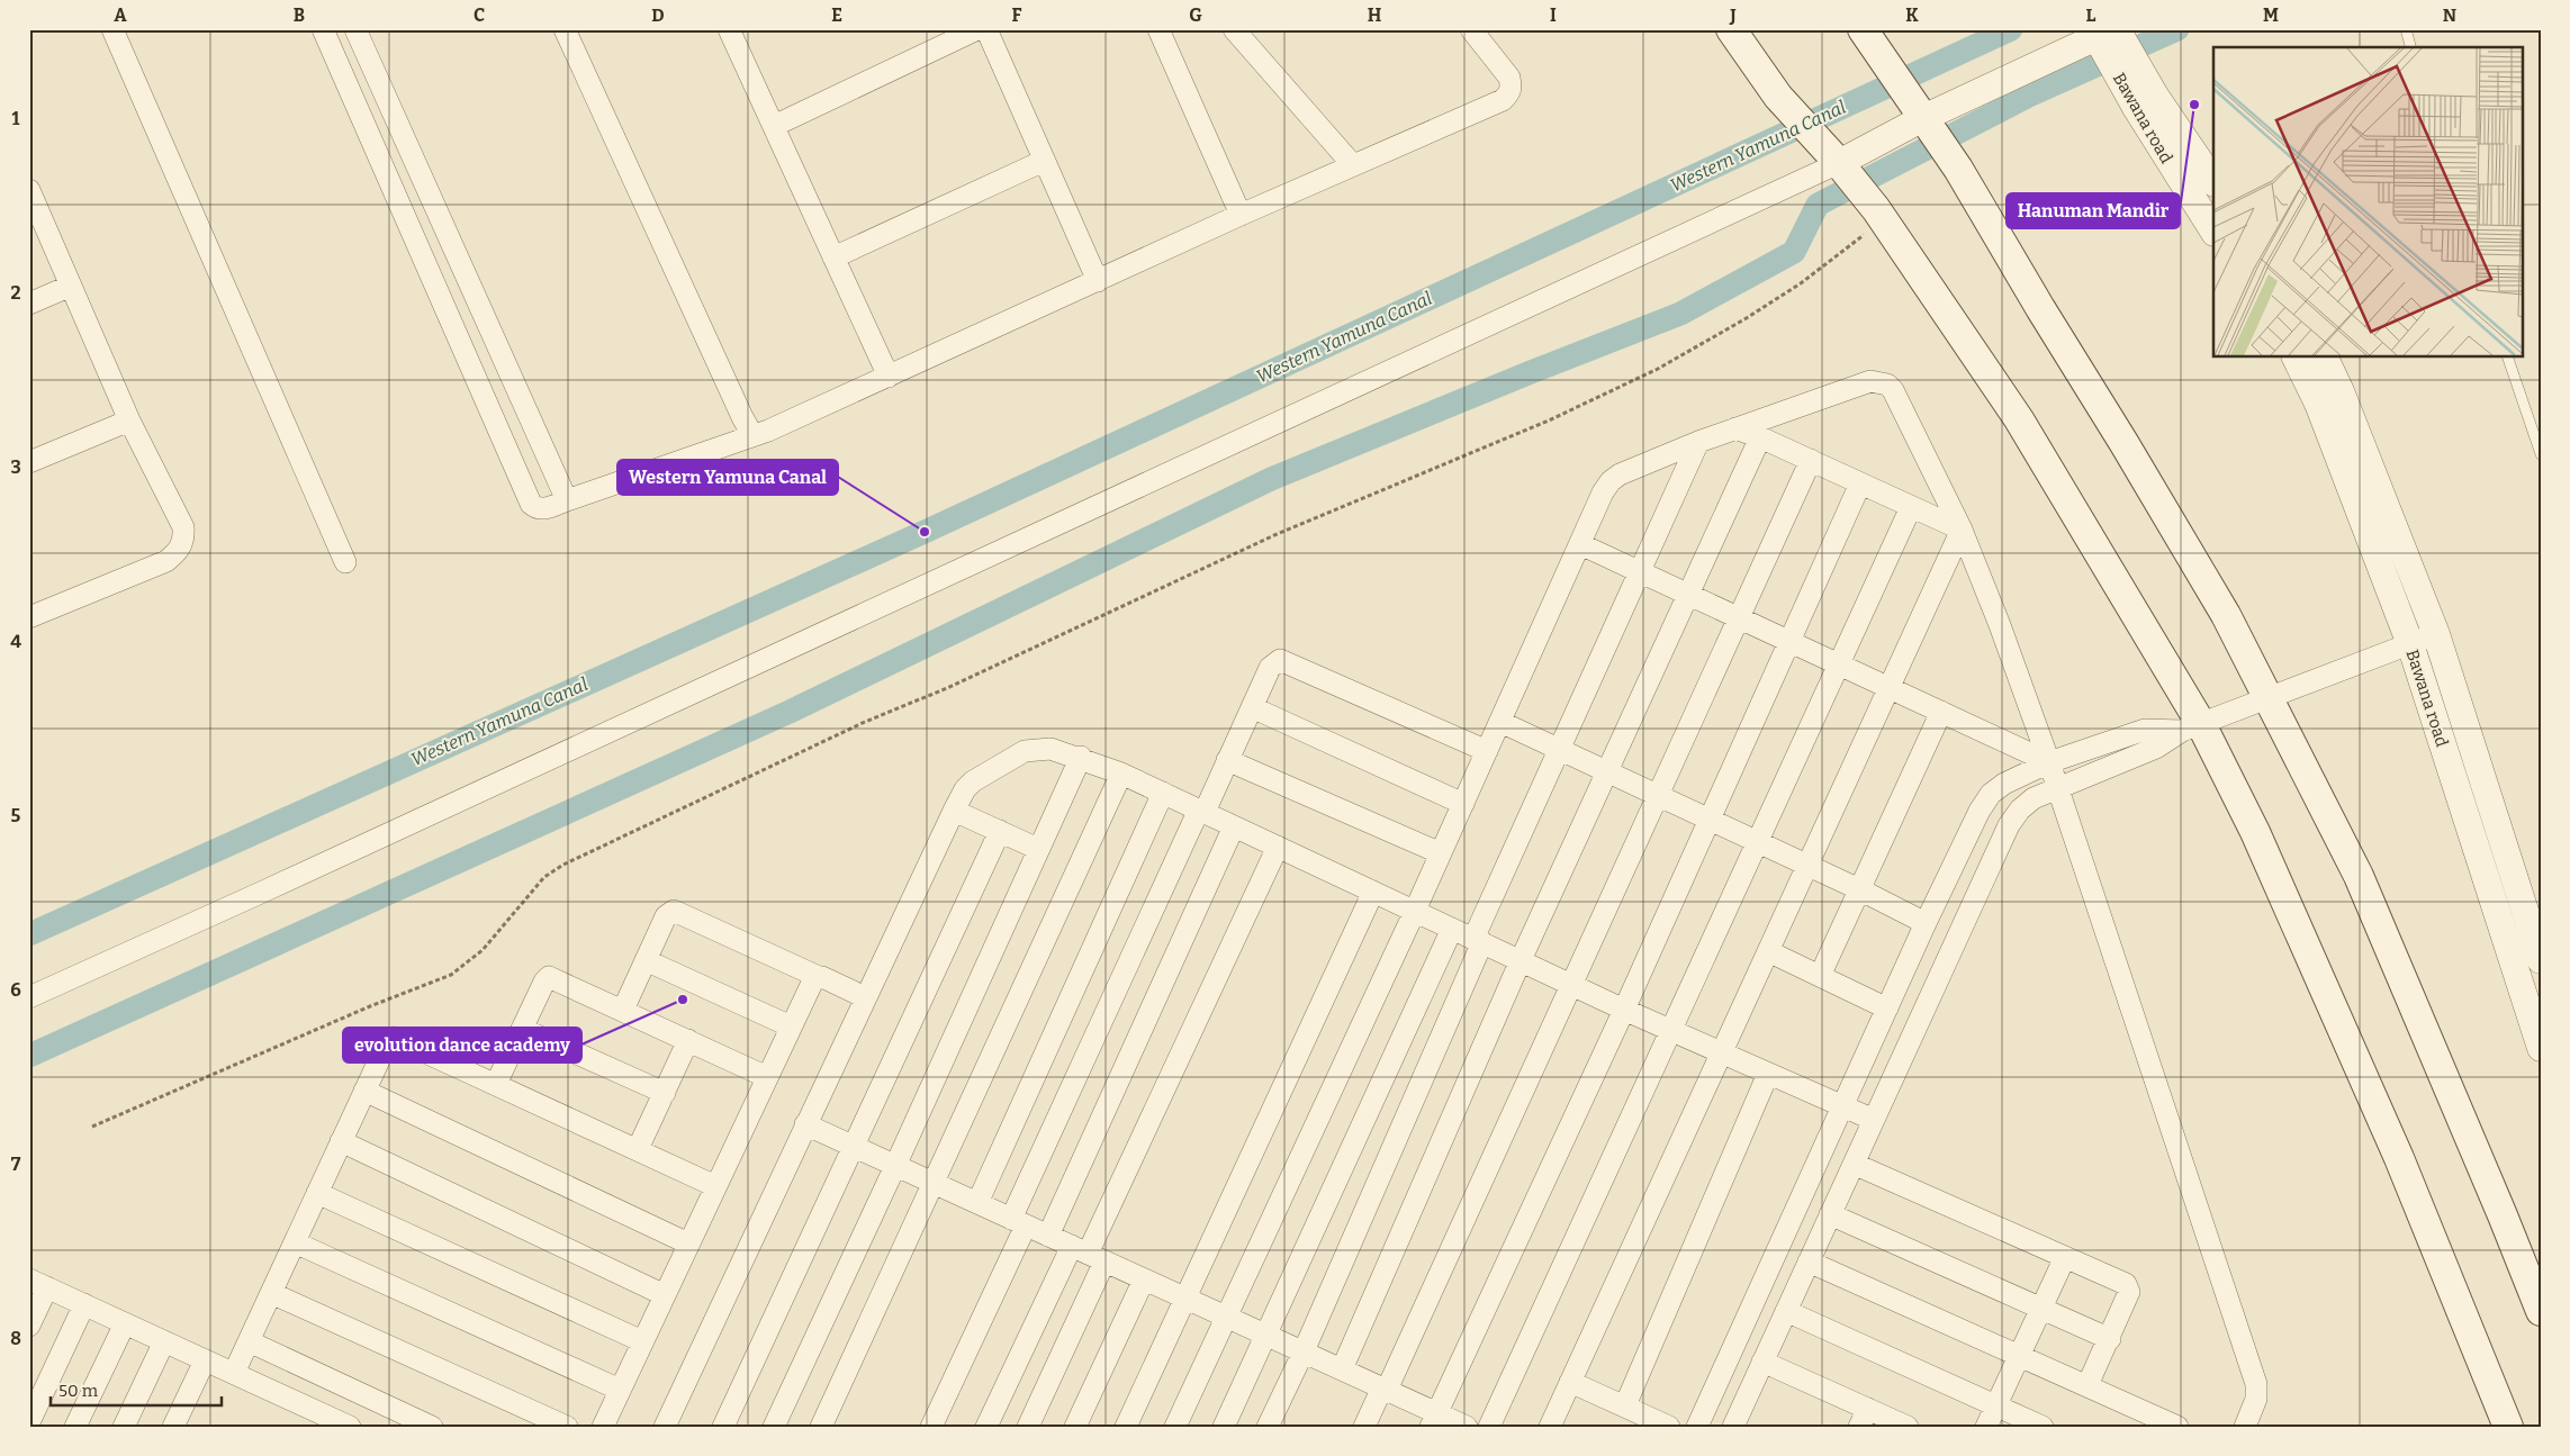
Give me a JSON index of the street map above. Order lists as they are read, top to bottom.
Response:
{
  "streets": {
    "street": ["Bawana road"]
  },
  "water": ["Western Yamuna Canal"],
  "places": ["Hanuman Mandir", "Western Yamuna Canal", "evolution dance academy"],
  "scale_bar": "50 m",
  "grid": {
    "columns": [
      "A",
      "B",
      "C",
      "D",
      "E",
      "F",
      "G",
      "H",
      "I",
      "J",
      "K",
      "L",
      "M",
      "N"
    ],
    "rows": [
      "1",
      "2",
      "3",
      "4",
      "5",
      "6",
      "7",
      "8"
    ]
  }
}
